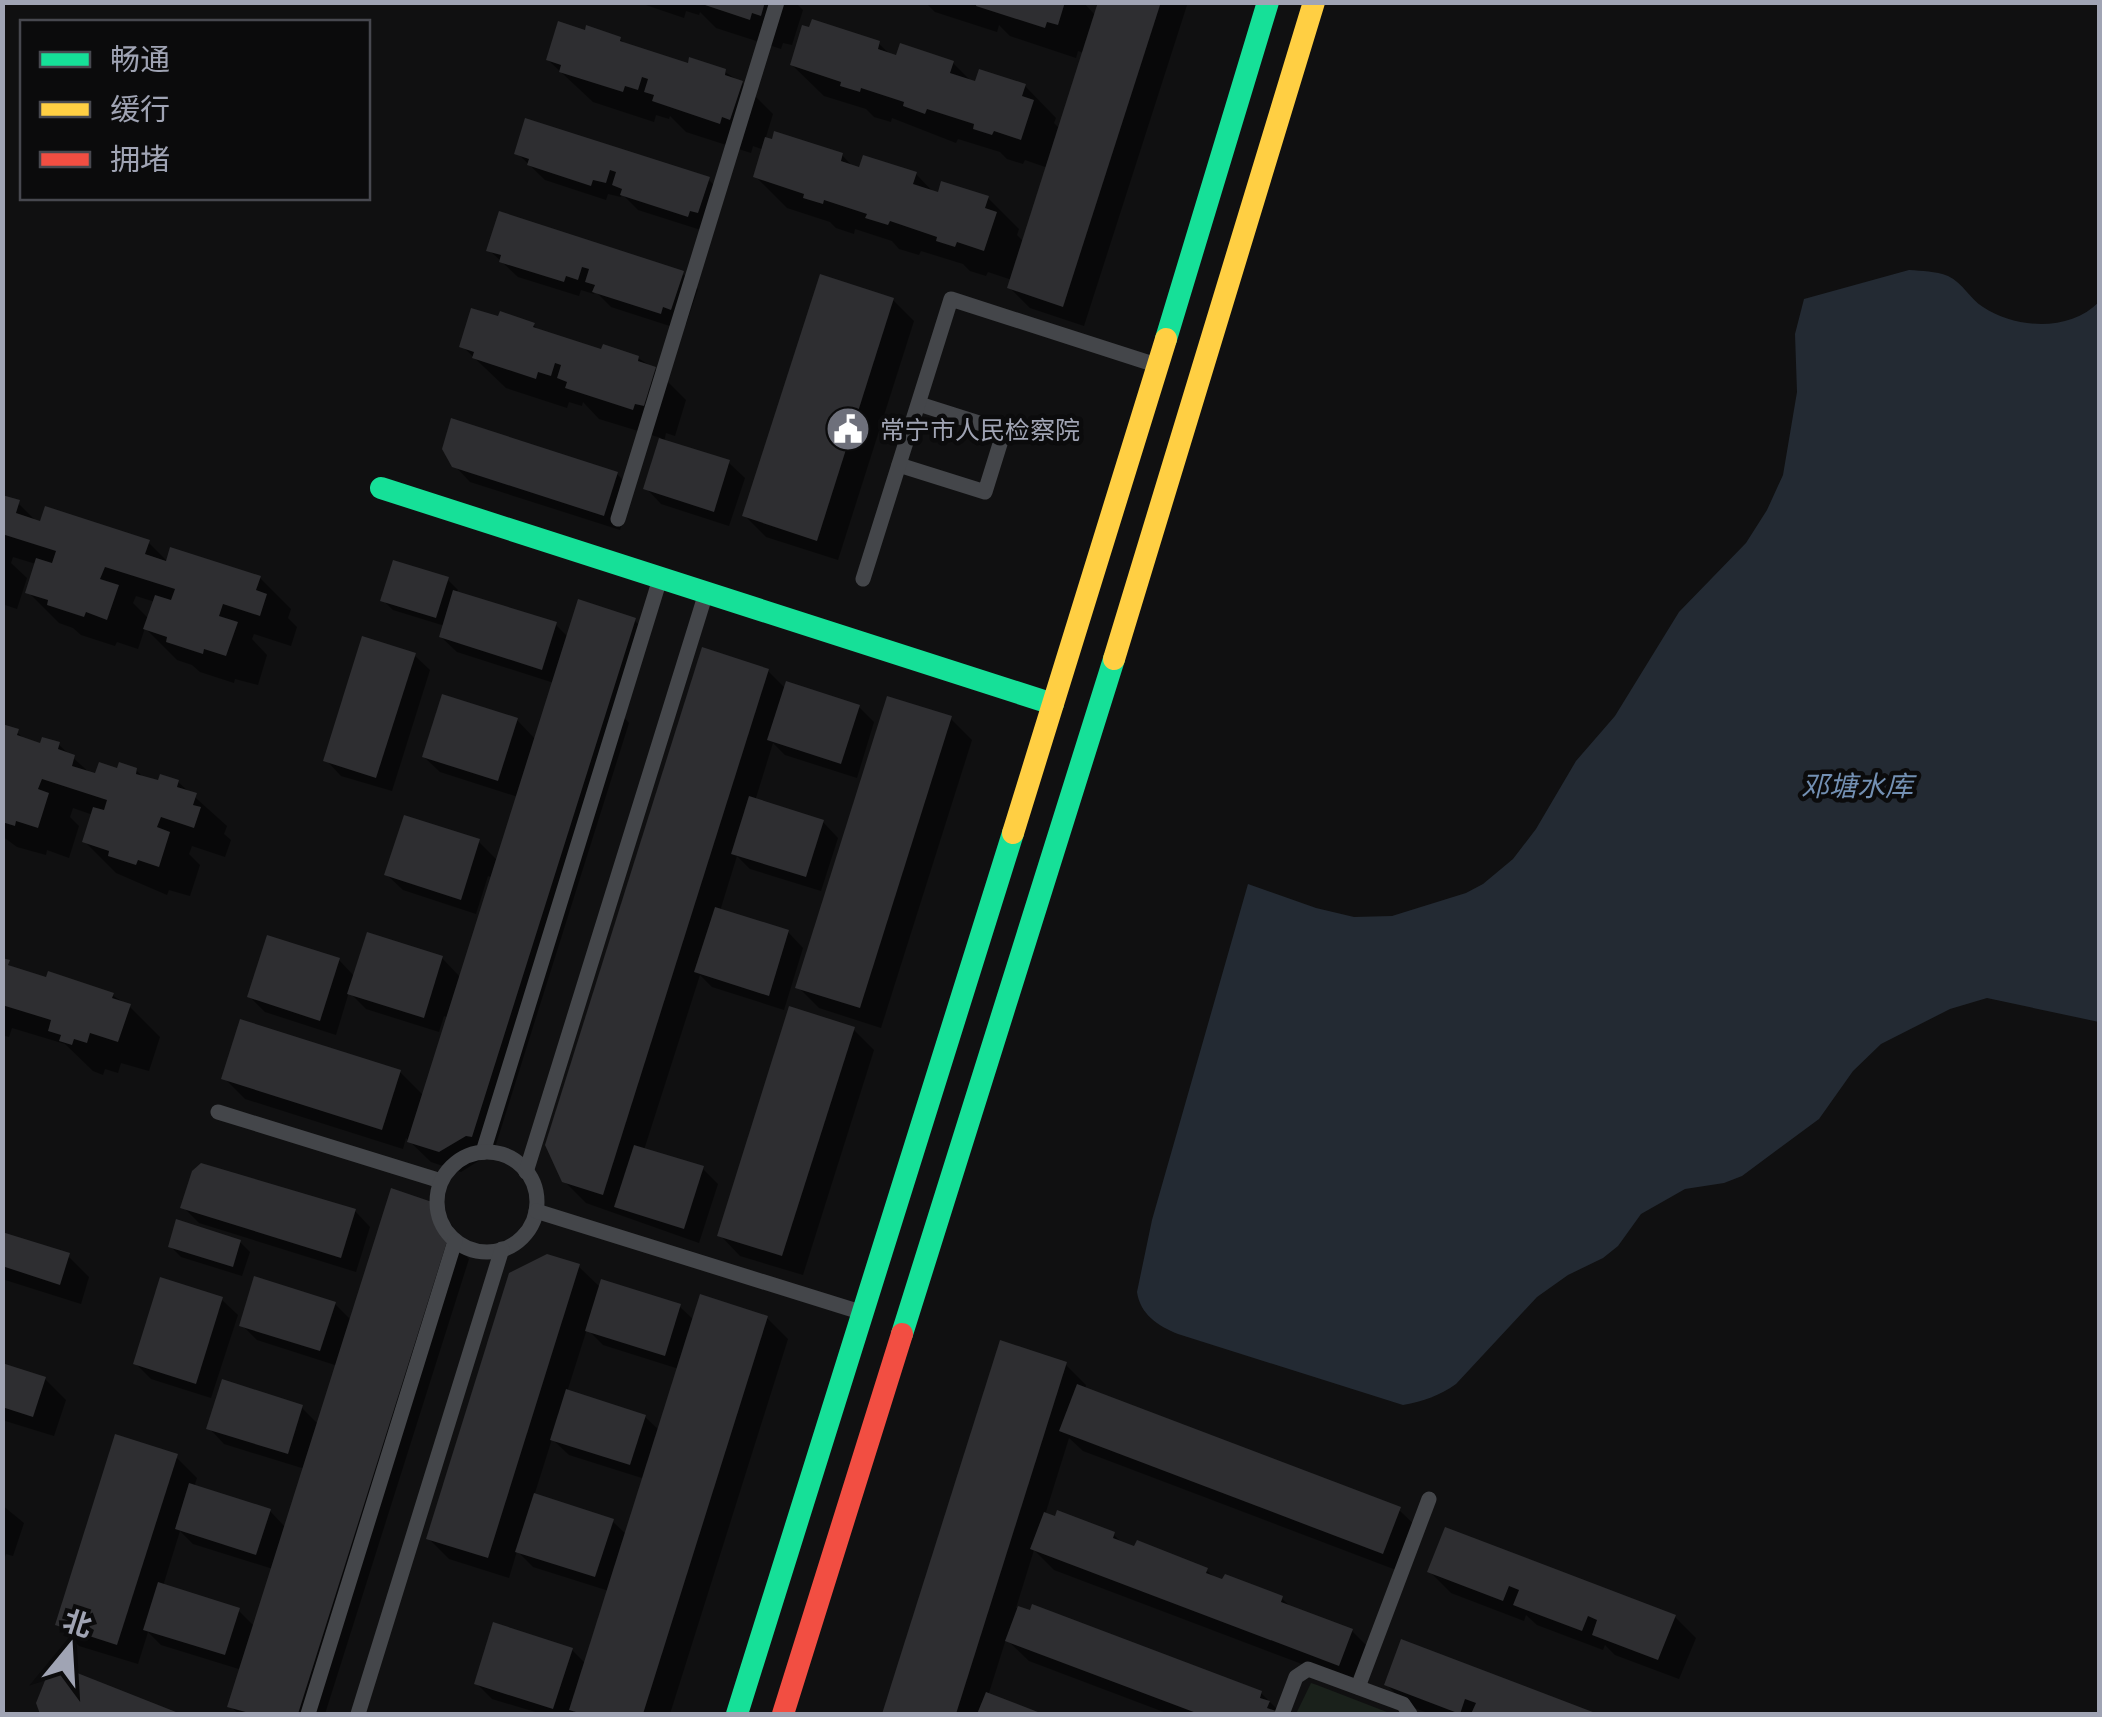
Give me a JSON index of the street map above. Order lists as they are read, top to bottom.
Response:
{
  "water": ["邓塘水库"],
  "places": {
    "public building": ["常宁市人民检察院"]
  },
  "legend": ["畅通", "缓行", "拥堵"],
  "north": "top"
}
